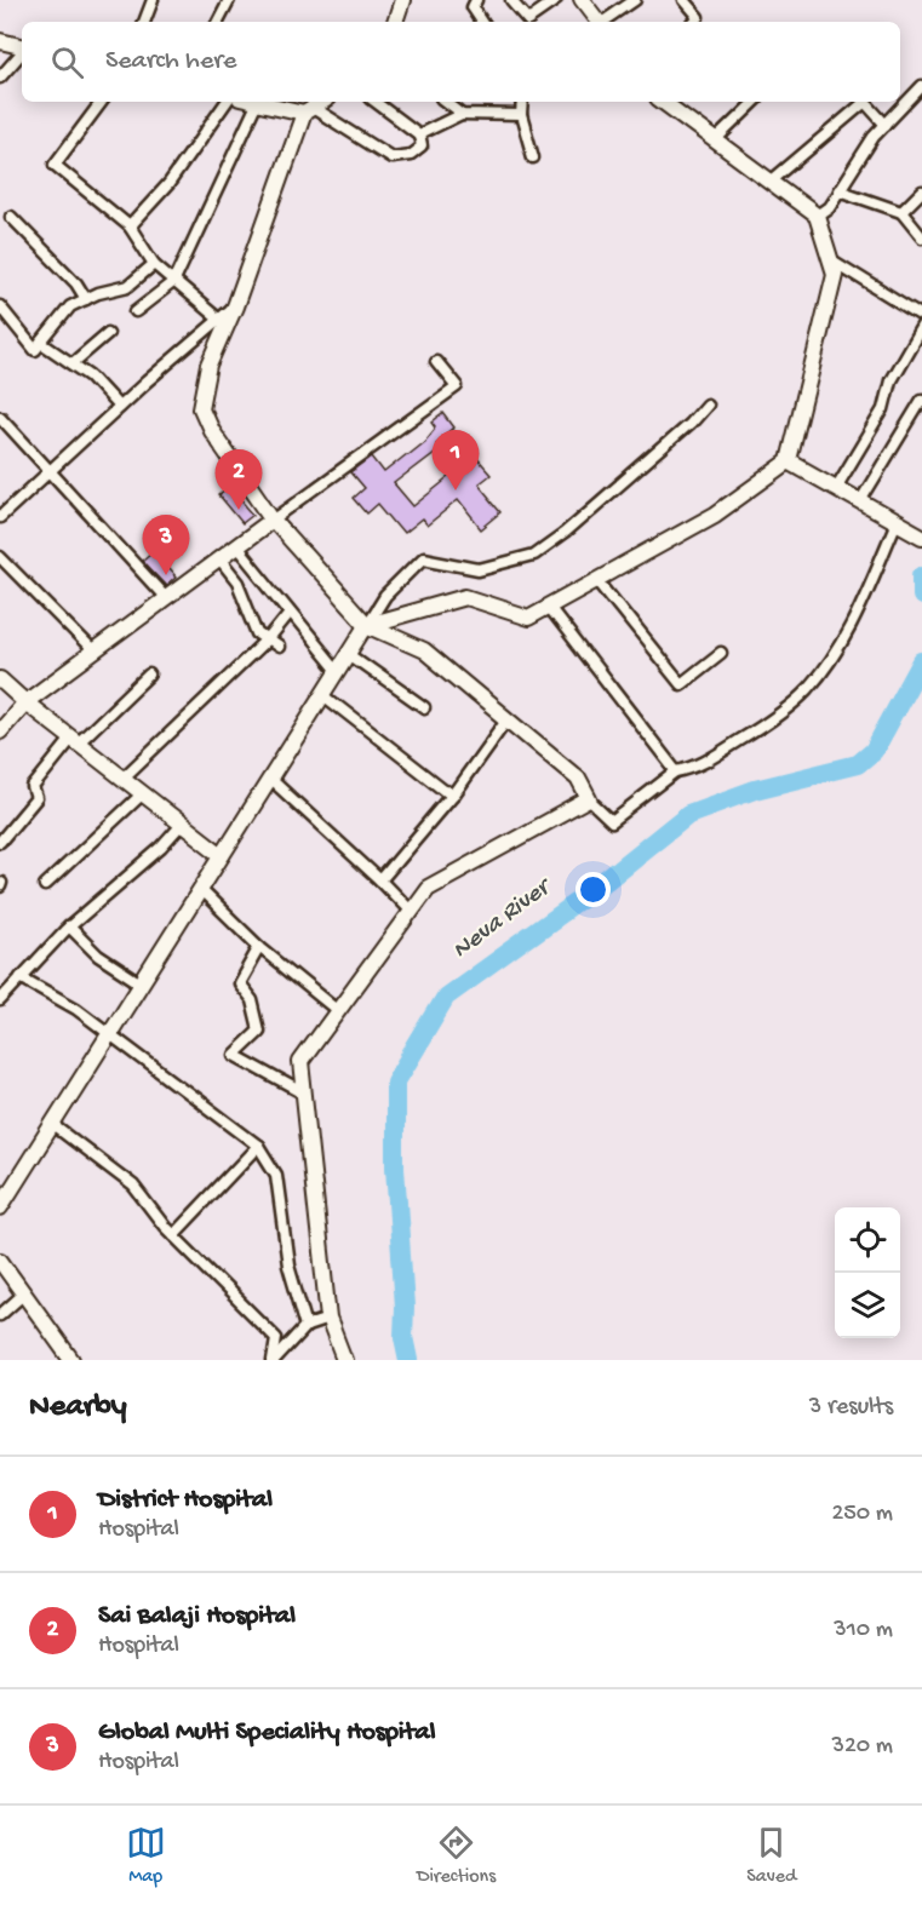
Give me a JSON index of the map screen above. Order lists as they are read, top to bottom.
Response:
{
  "water": ["Neva River"],
  "page": {
    "search": "Search here",
    "pins": ["1", "2", "3"],
    "heading": ["Nearby", "3 results"],
    "list": [
      {
        "mark": "1",
        "name": "District Hospital",
        "note": "Hospital",
        "value": "250 m"
      },
      {
        "mark": "2",
        "name": "Sai Balaji Hospital",
        "note": "Hospital",
        "value": "310 m"
      },
      {
        "mark": "3",
        "name": "Global Multi Speciality Hospital",
        "note": "Hospital",
        "value": "320 m"
      }
    ],
    "nav": ["Map", "Directions", "Saved"]
  }
}
